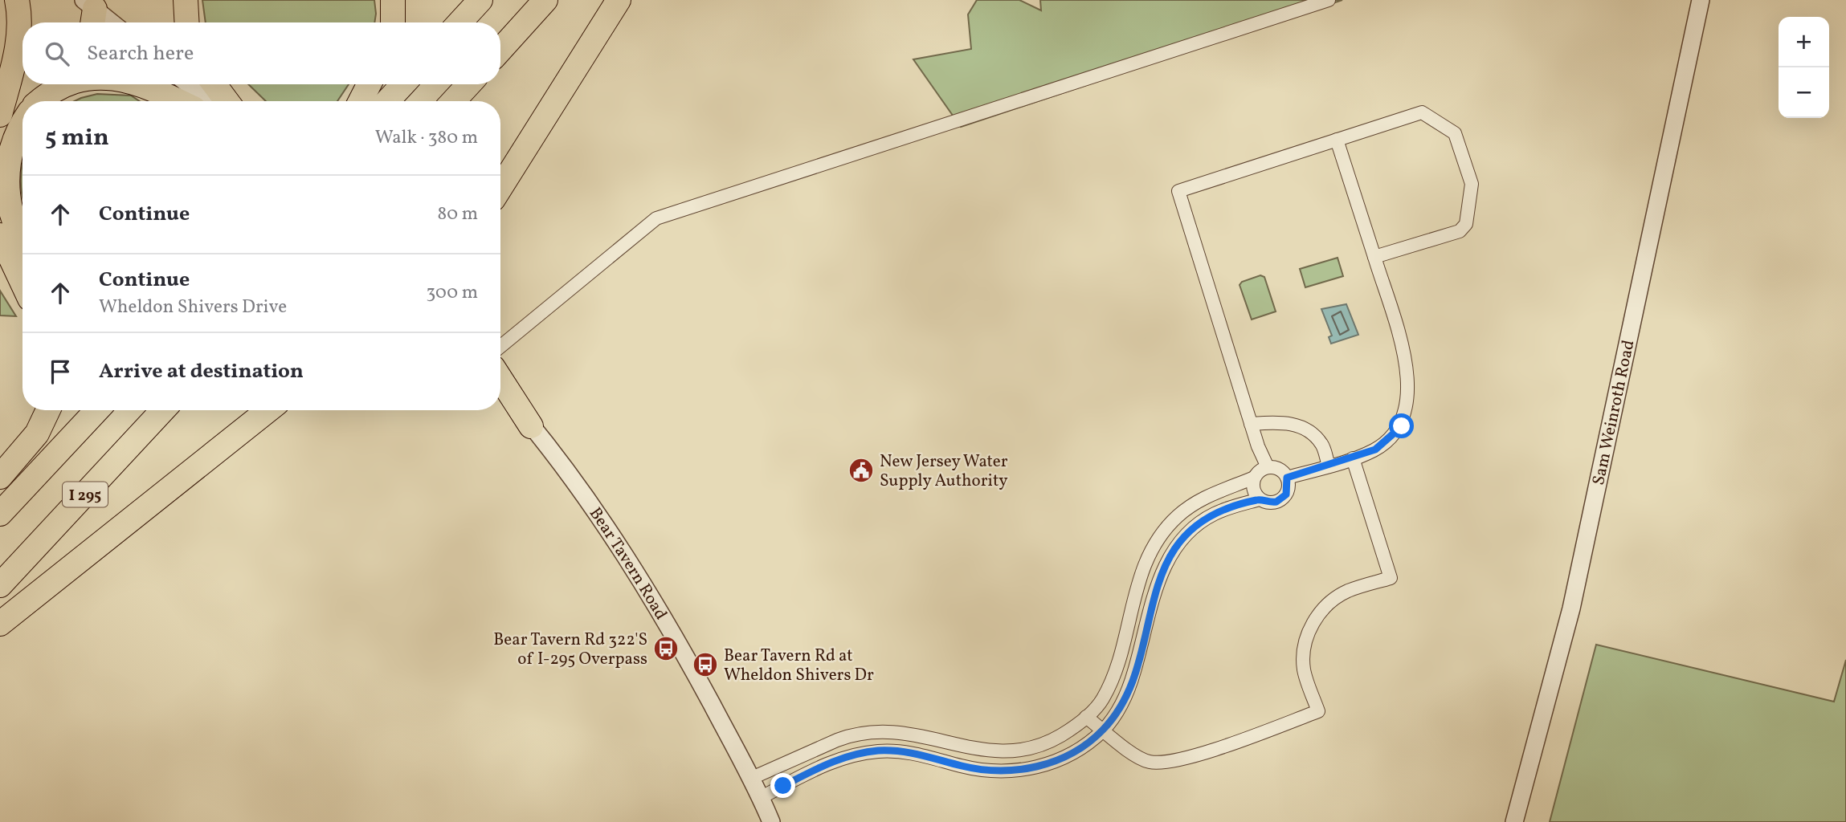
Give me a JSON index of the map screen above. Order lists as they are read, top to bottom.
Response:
{
  "streets": {
    "highway": ["I 295"],
    "street": ["Sam Weinroth Road", "Bear Tavern Road"]
  },
  "places": {
    "public building": ["New Jersey Water Supply Authority"],
    "bus stop": ["Bear Tavern Rd 322'S of I-295 Overpass", "Bear Tavern Rd at Wheldon Shivers Dr"]
  },
  "page": {
    "map_buttons": ["+", "−"],
    "search": "Search here",
    "heading": ["5 min", "Walk · 380 m"],
    "list": [
      ["Continue", "80 m"],
      ["Continue", "Wheldon Shivers Drive", "300 m"],
      "Arrive at destination"
    ]
  }
}
